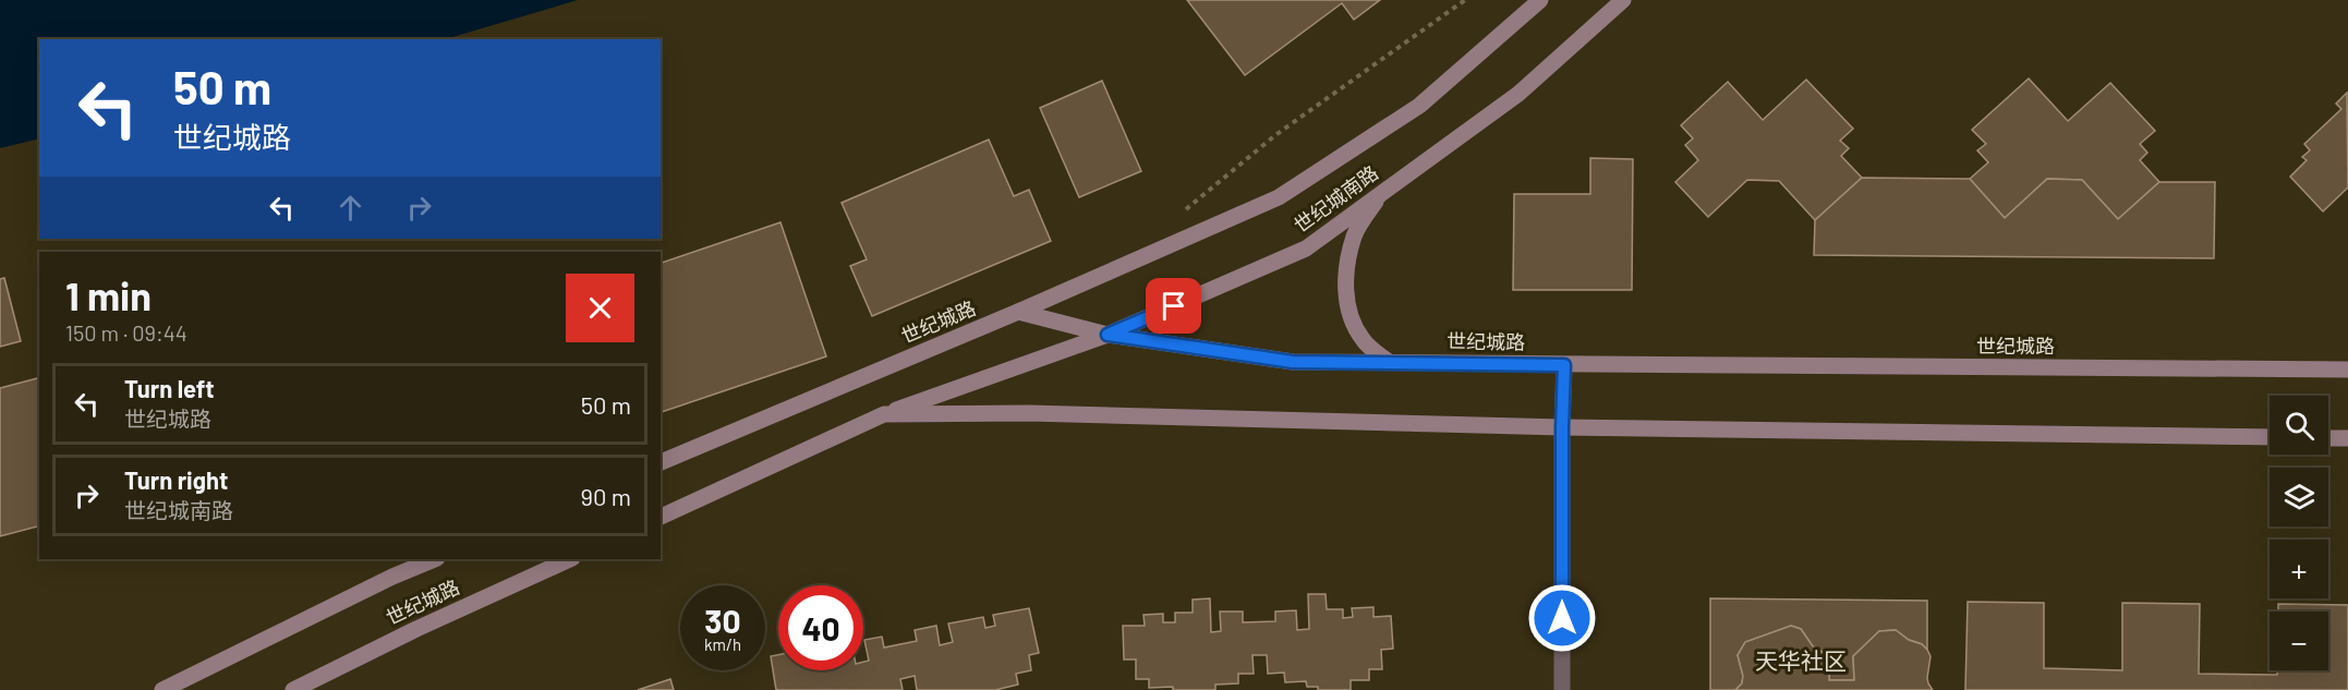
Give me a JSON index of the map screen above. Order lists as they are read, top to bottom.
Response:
{
  "streets": {
    "main road": ["世纪城南路", "世纪城路"]
  },
  "crossings": [
    ["世纪城南路", "世纪城路"]
  ],
  "districts": ["天华社区"],
  "page": {
    "turn": ["50 m", "世纪城路"],
    "heading": ["1 min", "150 m · 09:44"],
    "list": [
      {
        "name": "Turn left",
        "note": "世纪城路",
        "value": "50 m"
      },
      {
        "name": "Turn right",
        "note": "世纪城南路",
        "value": "90 m"
      }
    ],
    "map_buttons": ["+", "−"],
    "speed": "30 km/h",
    "limit": "40"
  }
}
